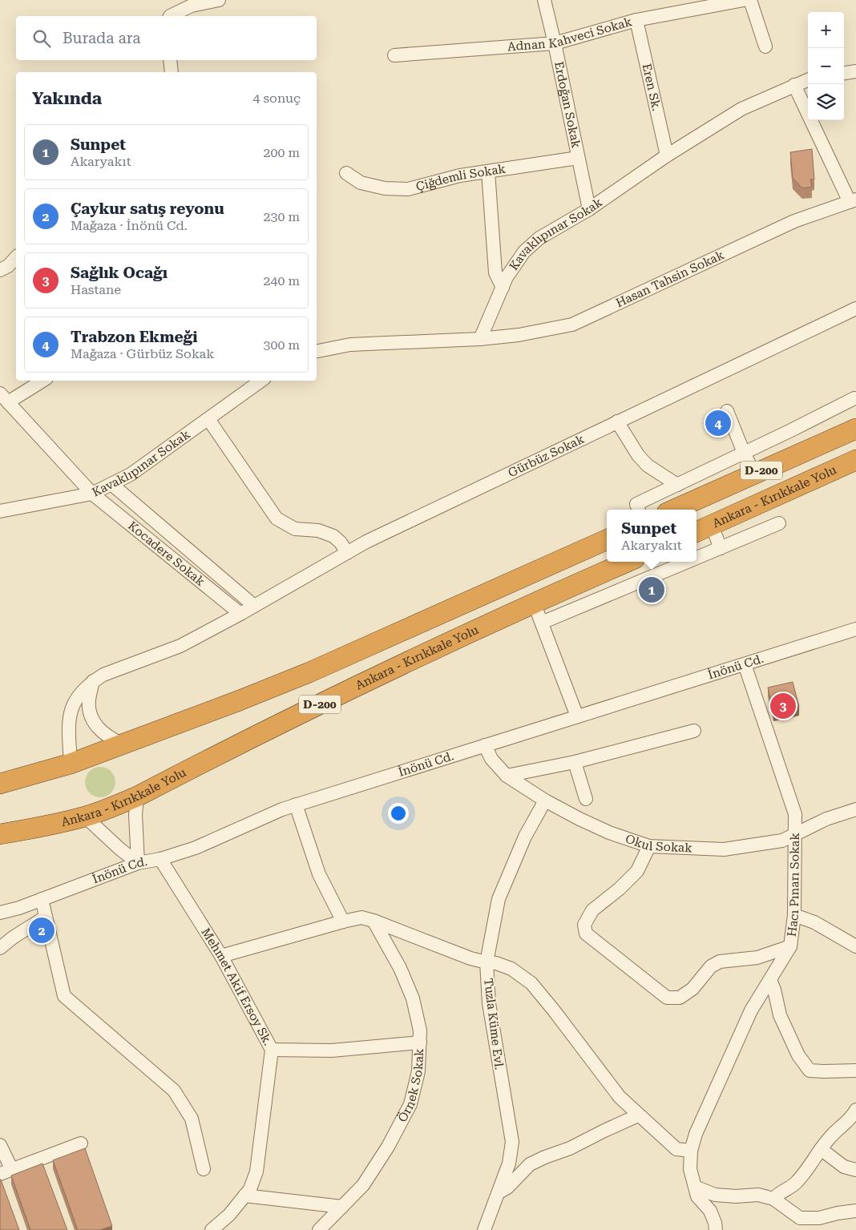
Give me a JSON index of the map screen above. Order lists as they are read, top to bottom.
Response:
{
  "streets": {
    "highway": ["D-200", "Ankara - Kırıkkale Yolu"],
    "street": [
      "Adnan Kahveci Sokak",
      "Eren Sk.",
      "Erdoğan Sokak",
      "Çiğdemli Sokak",
      "Kavaklıpınar Sokak",
      "Hasan Tahsin Sokak",
      "Gürbüz Sokak",
      "Kocadere Sokak",
      "İnönü Cd.",
      "Okul Sokak",
      "Hacı Pınarı Sokak",
      "Mehmet Akif Ersoy Sk.",
      "Tuzla Küme Evl.",
      "Örnek Sokak"
    ]
  },
  "crossings": [
    ["Adnan Kahveci Sokak", "Eren Sk."],
    ["Adnan Kahveci Sokak", "Erdoğan Sokak"],
    ["Eren Sk.", "Kavaklıpınar Sokak"],
    ["Erdoğan Sokak", "Çiğdemli Sokak"],
    ["Erdoğan Sokak", "Kavaklıpınar Sokak"],
    ["Kavaklıpınar Sokak", "Hasan Tahsin Sokak"],
    ["Kavaklıpınar Sokak", "Kocadere Sokak"],
    ["Gürbüz Sokak", "D-200"],
    ["Gürbüz Sokak", "Kocadere Sokak"],
    ["İnönü Cd.", "Okul Sokak"],
    ["İnönü Cd.", "Hacı Pınarı Sokak"],
    ["İnönü Cd.", "Mehmet Akif Ersoy Sk."],
    ["Okul Sokak", "Hacı Pınarı Sokak"],
    ["Okul Sokak", "Tuzla Küme Evl."]
  ],
  "page": {
    "map_buttons": ["+", "−"],
    "search": "Burada ara",
    "heading": ["Yakında", "4 sonuç"],
    "list": [
      {
        "mark": "1",
        "name": "Sunpet",
        "note": "Akaryakıt",
        "value": "200 m"
      },
      {
        "mark": "2",
        "name": "Çaykur satış reyonu",
        "note": "Mağaza · İnönü Cd.",
        "value": "230 m"
      },
      {
        "mark": "3",
        "name": "Sağlık Ocağı",
        "note": "Hastane",
        "value": "240 m"
      },
      {
        "mark": "4",
        "name": "Trabzon Ekmeği",
        "note": "Mağaza · Gürbüz Sokak",
        "value": "300 m"
      }
    ],
    "pins": [
      "4",
      "1",
      "3",
      "2"
    ],
    "popup": ["Sunpet", "Akaryakıt"]
  }
}
